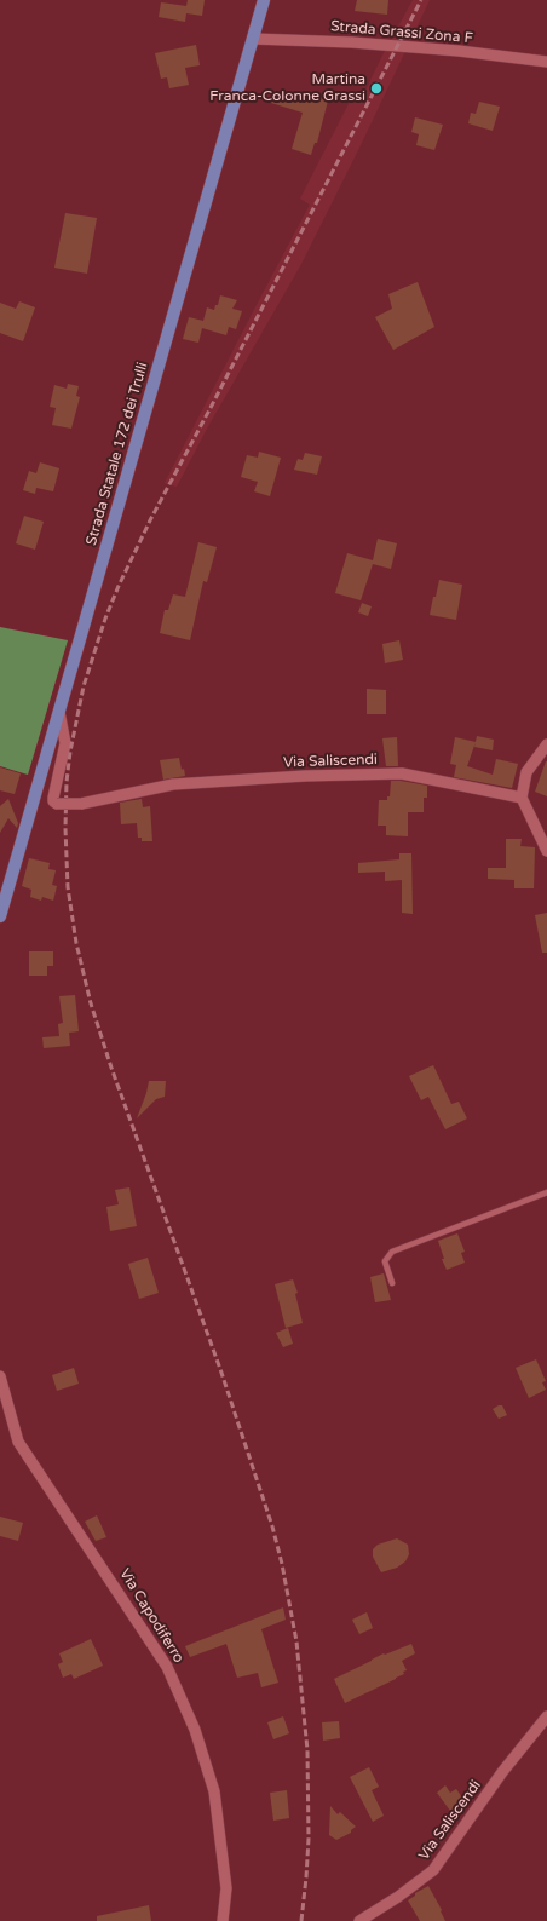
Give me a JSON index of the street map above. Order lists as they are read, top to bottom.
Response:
{
  "streets": {
    "main road": ["Strada Statale 172 dei Trulli"],
    "street": ["Strada Grassi Zona F", "Via Saliscendi", "Via Capodiferro"]
  },
  "crossings": [
    ["Strada Grassi Zona F", "Strada Statale 172 dei Trulli"],
    ["Strada Statale 172 dei Trulli", "Via Saliscendi"]
  ],
  "places": ["Martina Franca-Colonne Grassi"]
}
